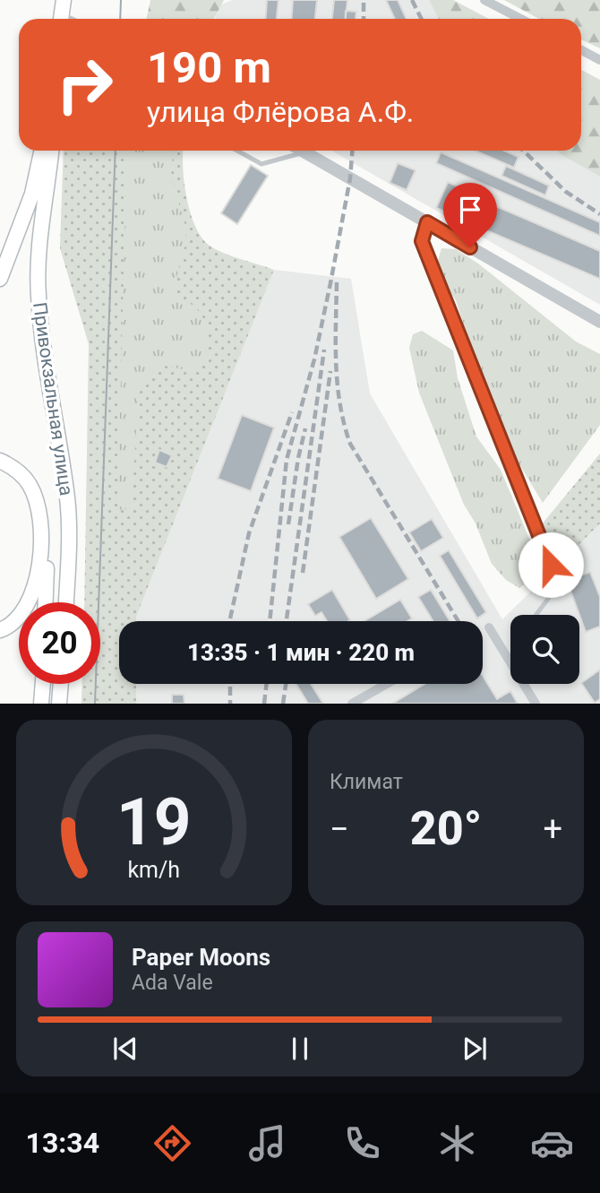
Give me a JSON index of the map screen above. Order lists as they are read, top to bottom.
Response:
{
  "streets": {
    "main road": ["Привокзальная улица"]
  },
  "page": {
    "turn": ["190 m", "улица Флёрова А.Ф."],
    "limit": "20",
    "trip": "13:35 · 1 мин · 220 m",
    "tile": "Климат",
    "heat": ["−", "20°", "+"],
    "song": ["Paper Moons", "Ada Vale"],
    "tabs": "13:34",
    "gauge": ["19", "km/h"]
  }
}
